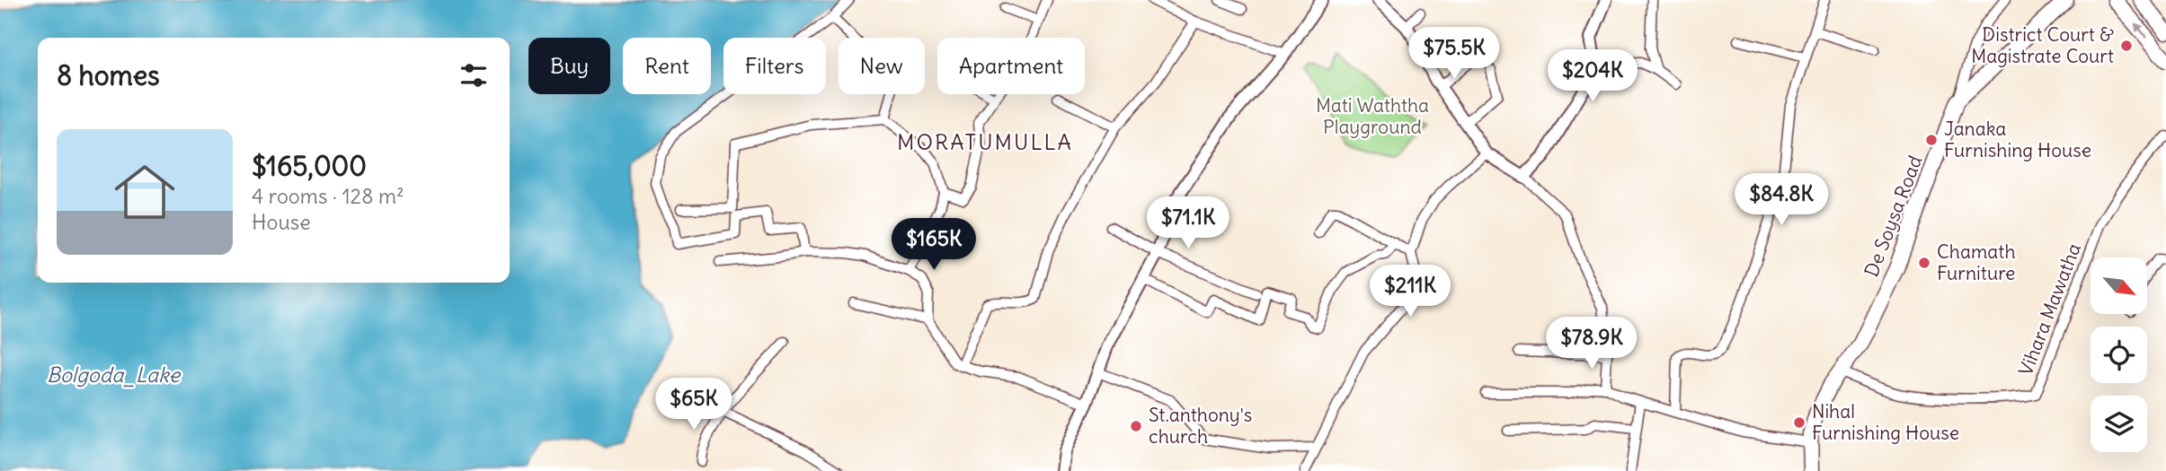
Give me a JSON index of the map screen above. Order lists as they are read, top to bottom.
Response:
{
  "streets": {
    "main road": ["De Soysa Road"],
    "street": ["Vihara Mawatha"]
  },
  "crossings": [
    ["De Soysa Road", "Vihara Mawatha"]
  ],
  "districts": ["MORATUMULLA"],
  "water": ["Bolgoda_Lake"],
  "parks": ["Mati Waththa Playground"],
  "places": [
    "District Court & Magistrate Court",
    "Janaka Furnishing House",
    "Chamath Furniture",
    "Nihal Furnishing House",
    "St.anthony's church"
  ],
  "north": "bottom right",
  "page": {
    "price": [
      "$75.5K",
      "$204K",
      "$84.8K",
      "$71.1K",
      "$165K",
      "$211K",
      "$78.9K",
      "$65K"
    ],
    "chip": [
      "Buy",
      "Rent",
      "Filters",
      "New",
      "Apartment"
    ],
    "heading": "8 homes",
    "list": [
      {
        "name": "$165,000",
        "note": "4 rooms · 128 m² · House"
      }
    ]
  }
}
